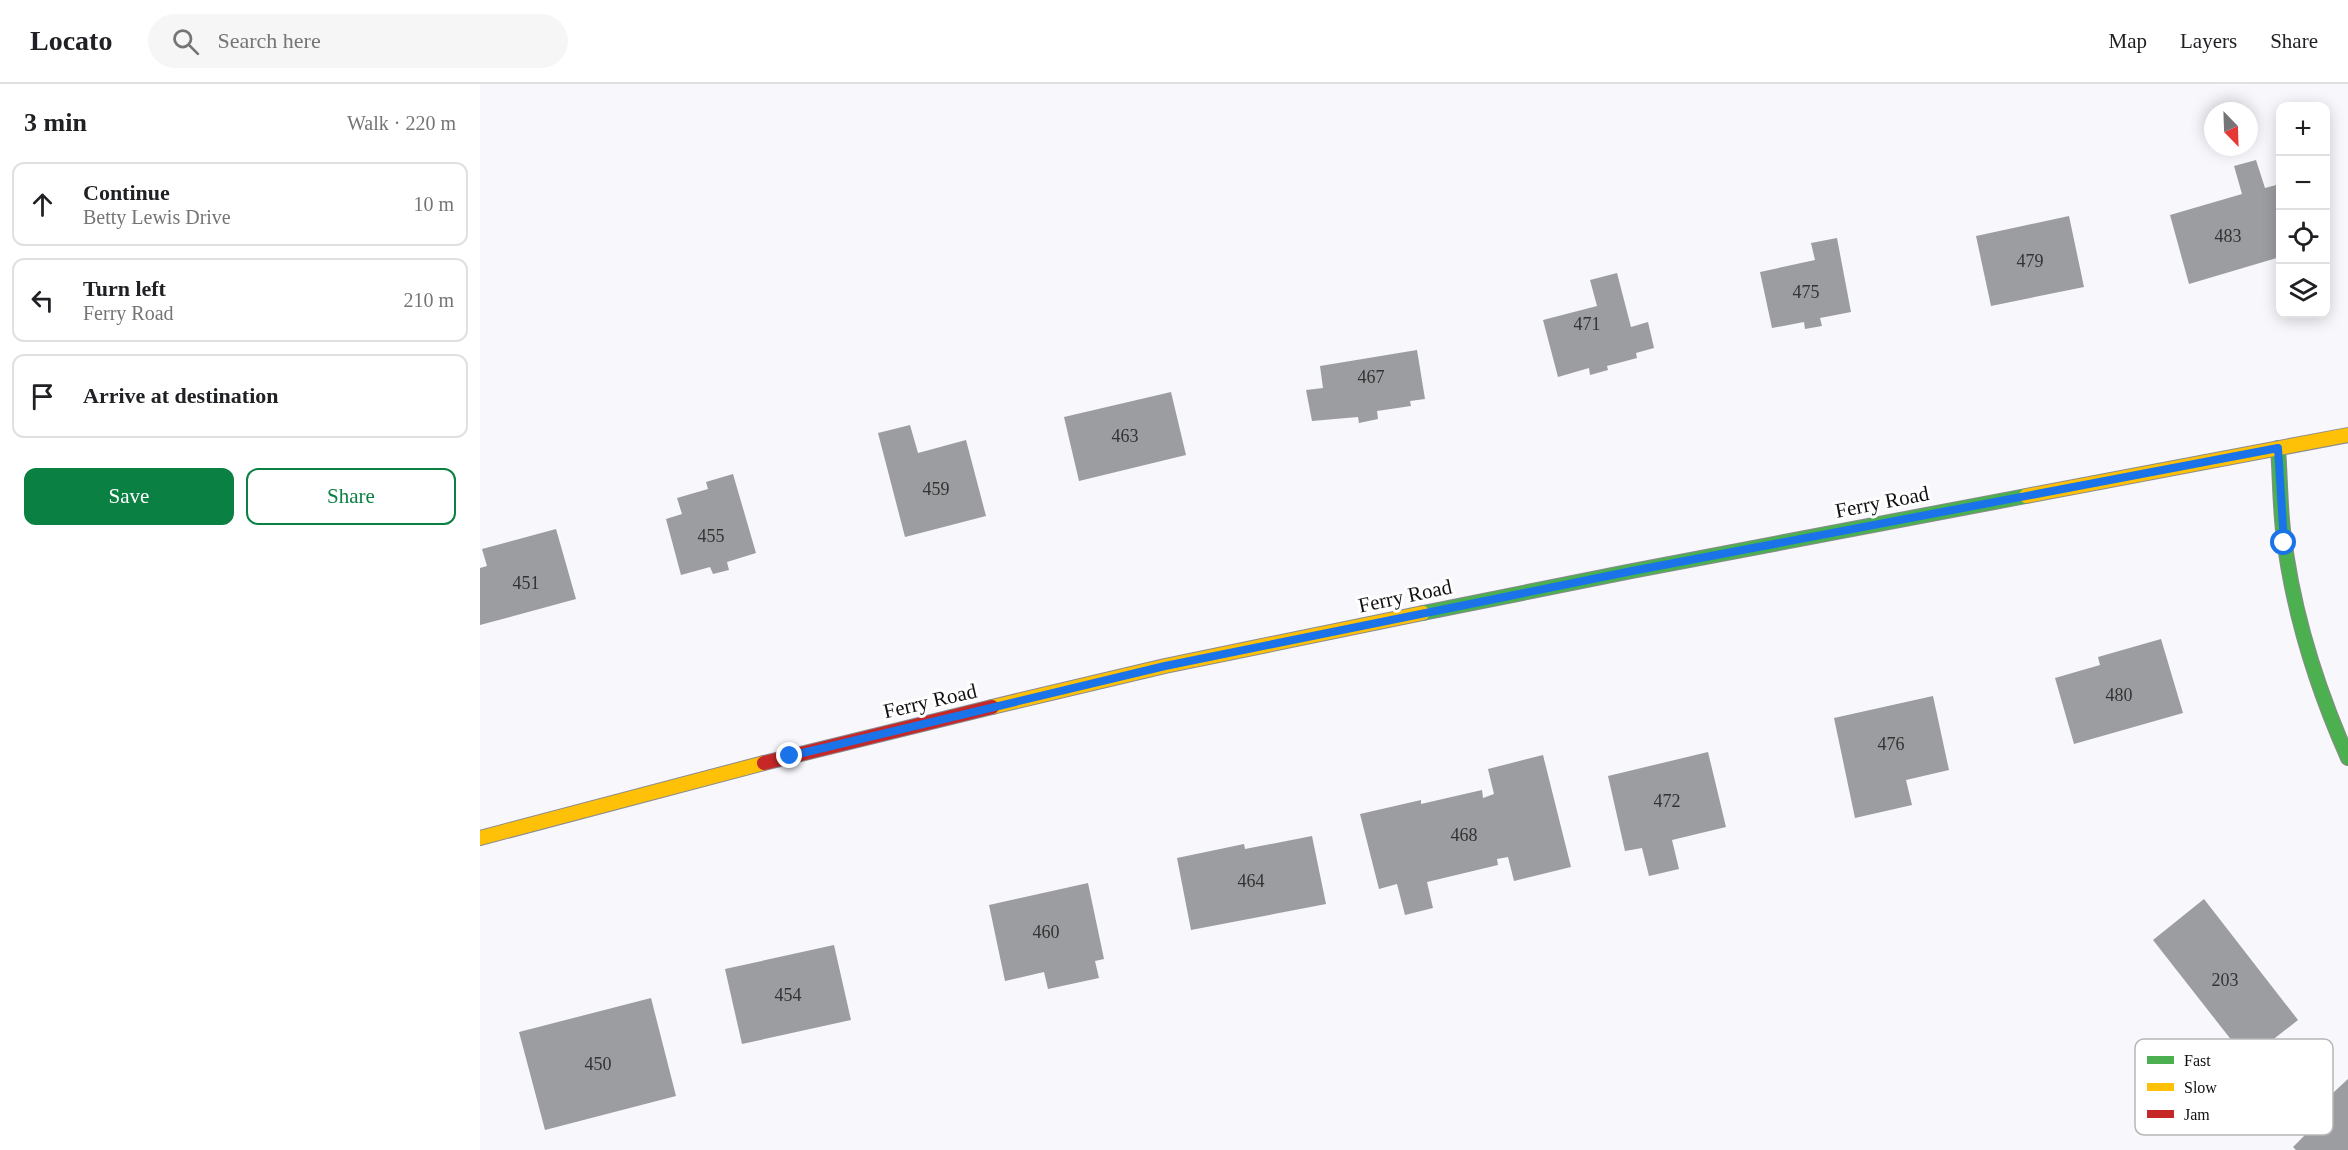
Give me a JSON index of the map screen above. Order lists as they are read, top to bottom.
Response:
{
  "streets": {
    "main road": ["Ferry Road"]
  },
  "house_numbers": [
    "483",
    "479",
    "475",
    "471",
    "467",
    "463",
    "459",
    "455",
    "451",
    "480",
    "476",
    "472",
    "468",
    "464",
    "460",
    "203",
    "454",
    "450"
  ],
  "legend": ["Fast", "Slow", "Jam"],
  "north": "bottom right",
  "page": {
    "header": "Locato",
    "search": "Search here",
    "nav": ["Map", "Layers", "Share"],
    "heading": ["3 min", "Walk · 220 m"],
    "map_buttons": ["+", "−"],
    "list": [
      ["Continue", "Betty Lewis Drive", "10 m"],
      ["Turn left", "Ferry Road", "210 m"],
      "Arrive at destination"
    ],
    "buttons": ["Save", "Share"]
  }
}
